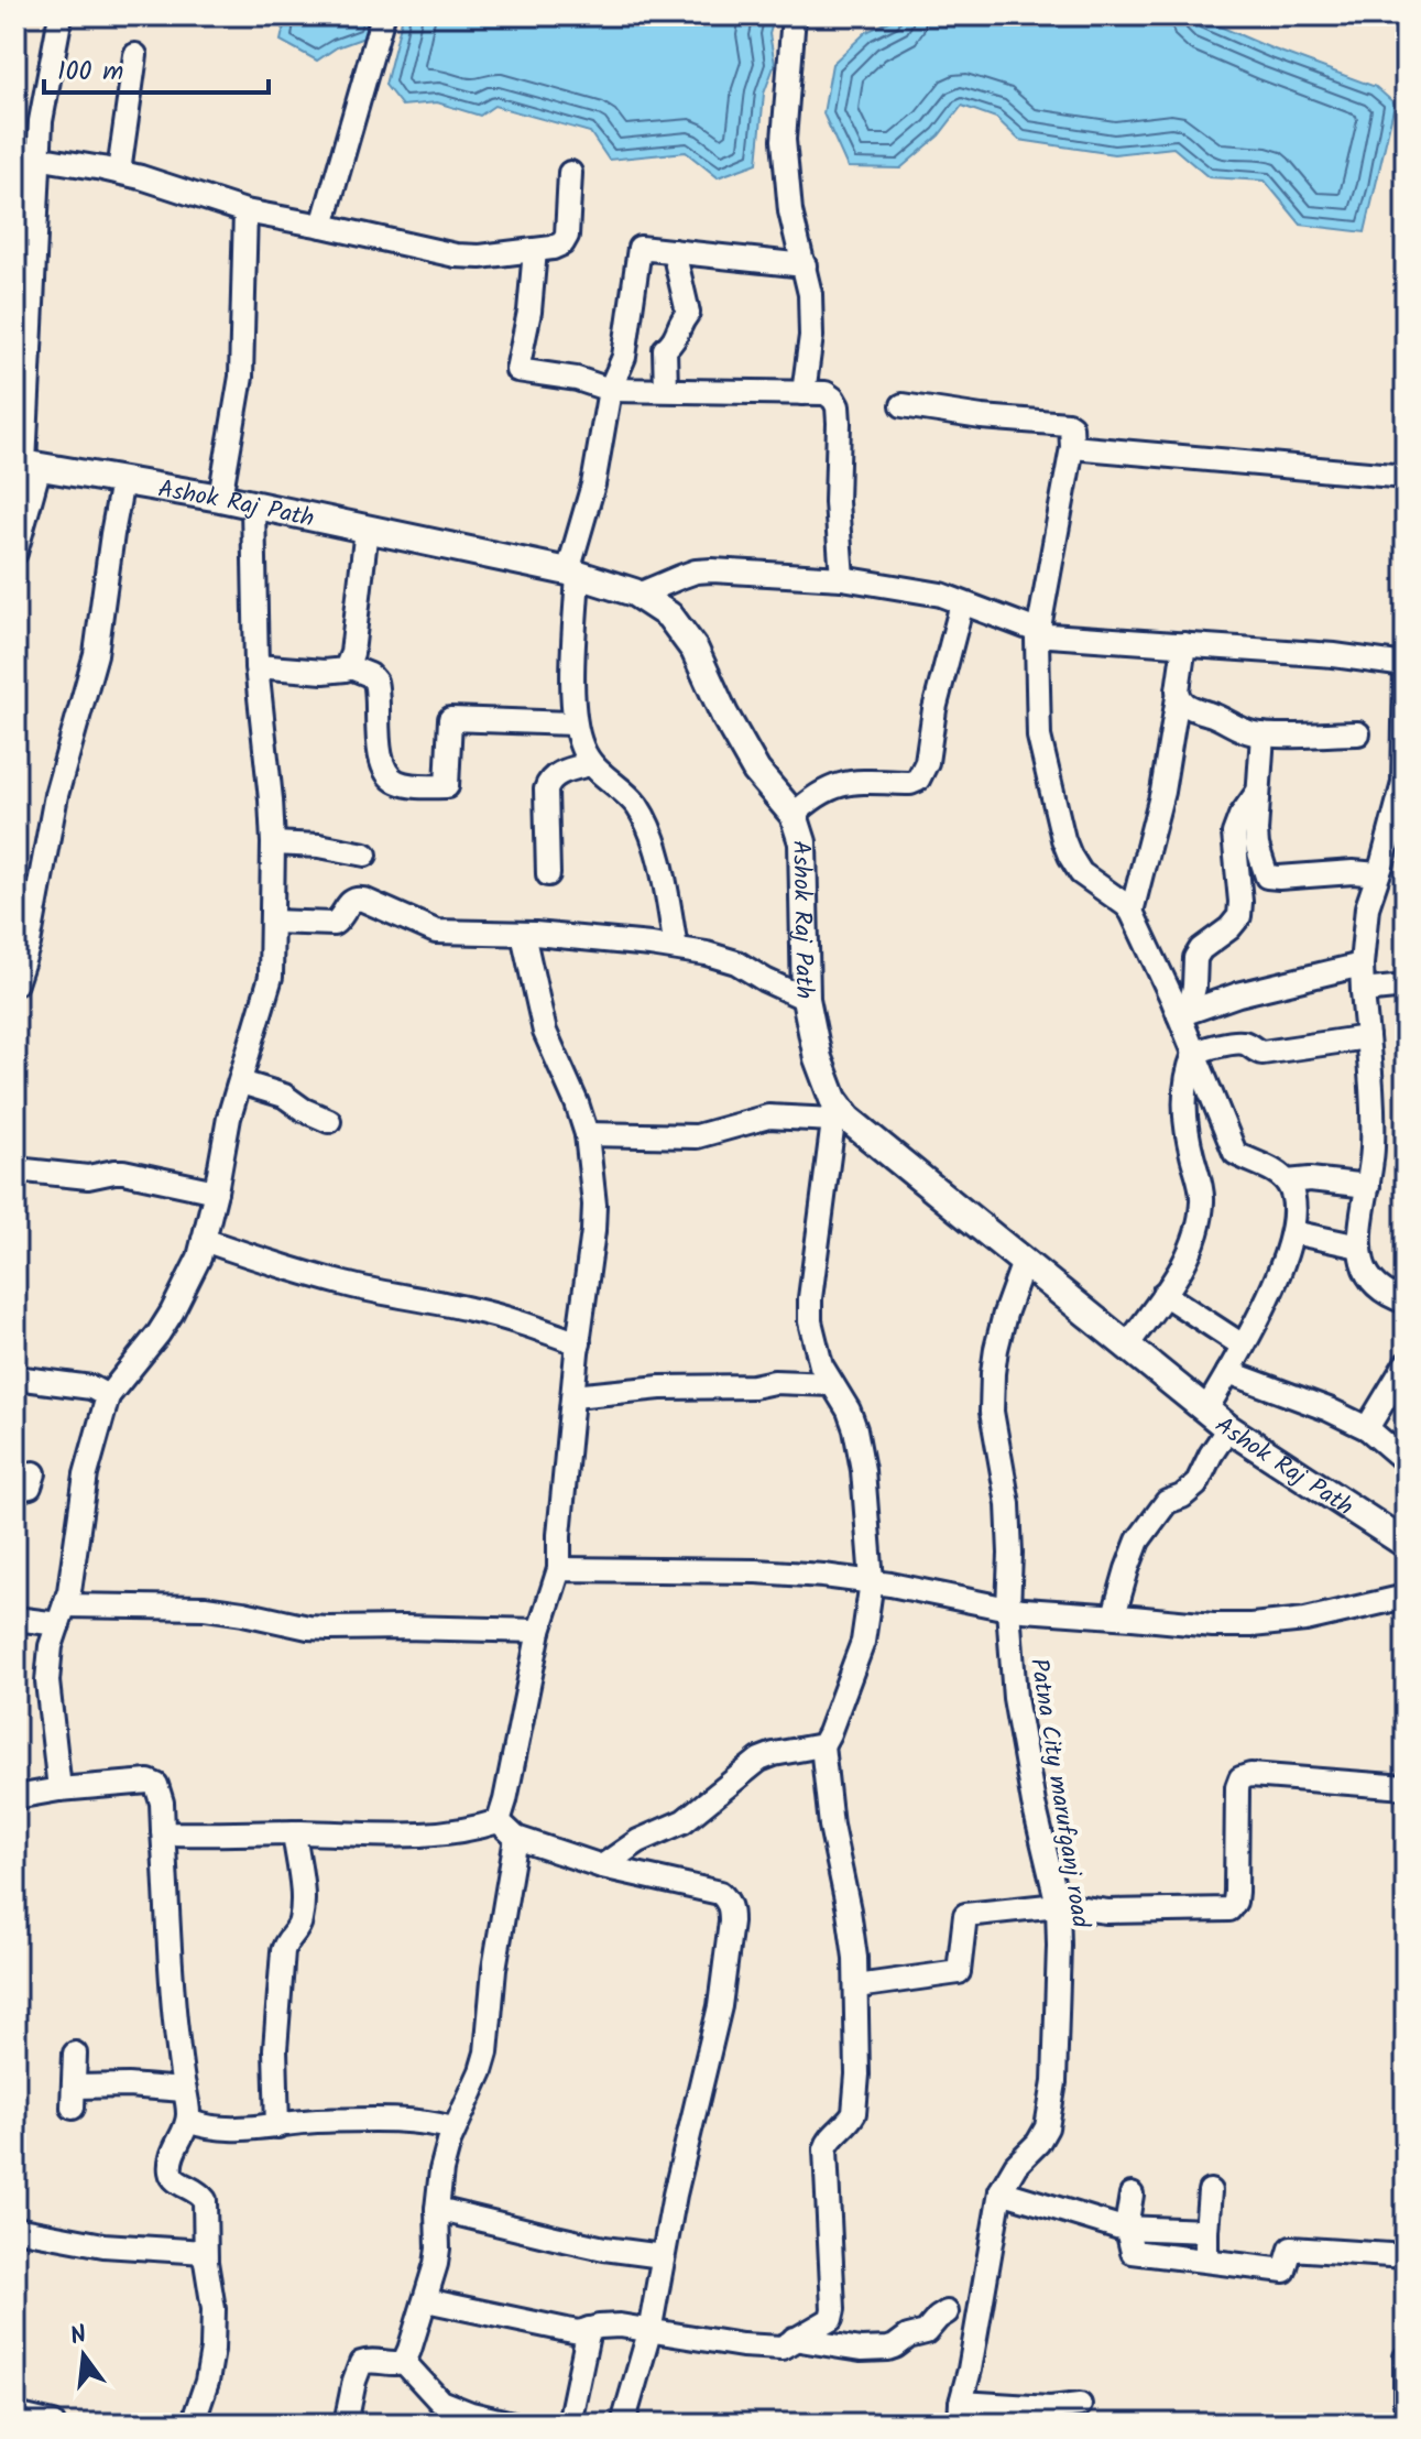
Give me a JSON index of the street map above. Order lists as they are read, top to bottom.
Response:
{
  "streets": {
    "main road": ["Ashok Raj Path"],
    "street": ["Patna City marufganj road"]
  },
  "crossings": [
    ["Ashok Raj Path", "Patna City marufganj road"]
  ],
  "scale_bar": "100 m",
  "north": "top"
}
